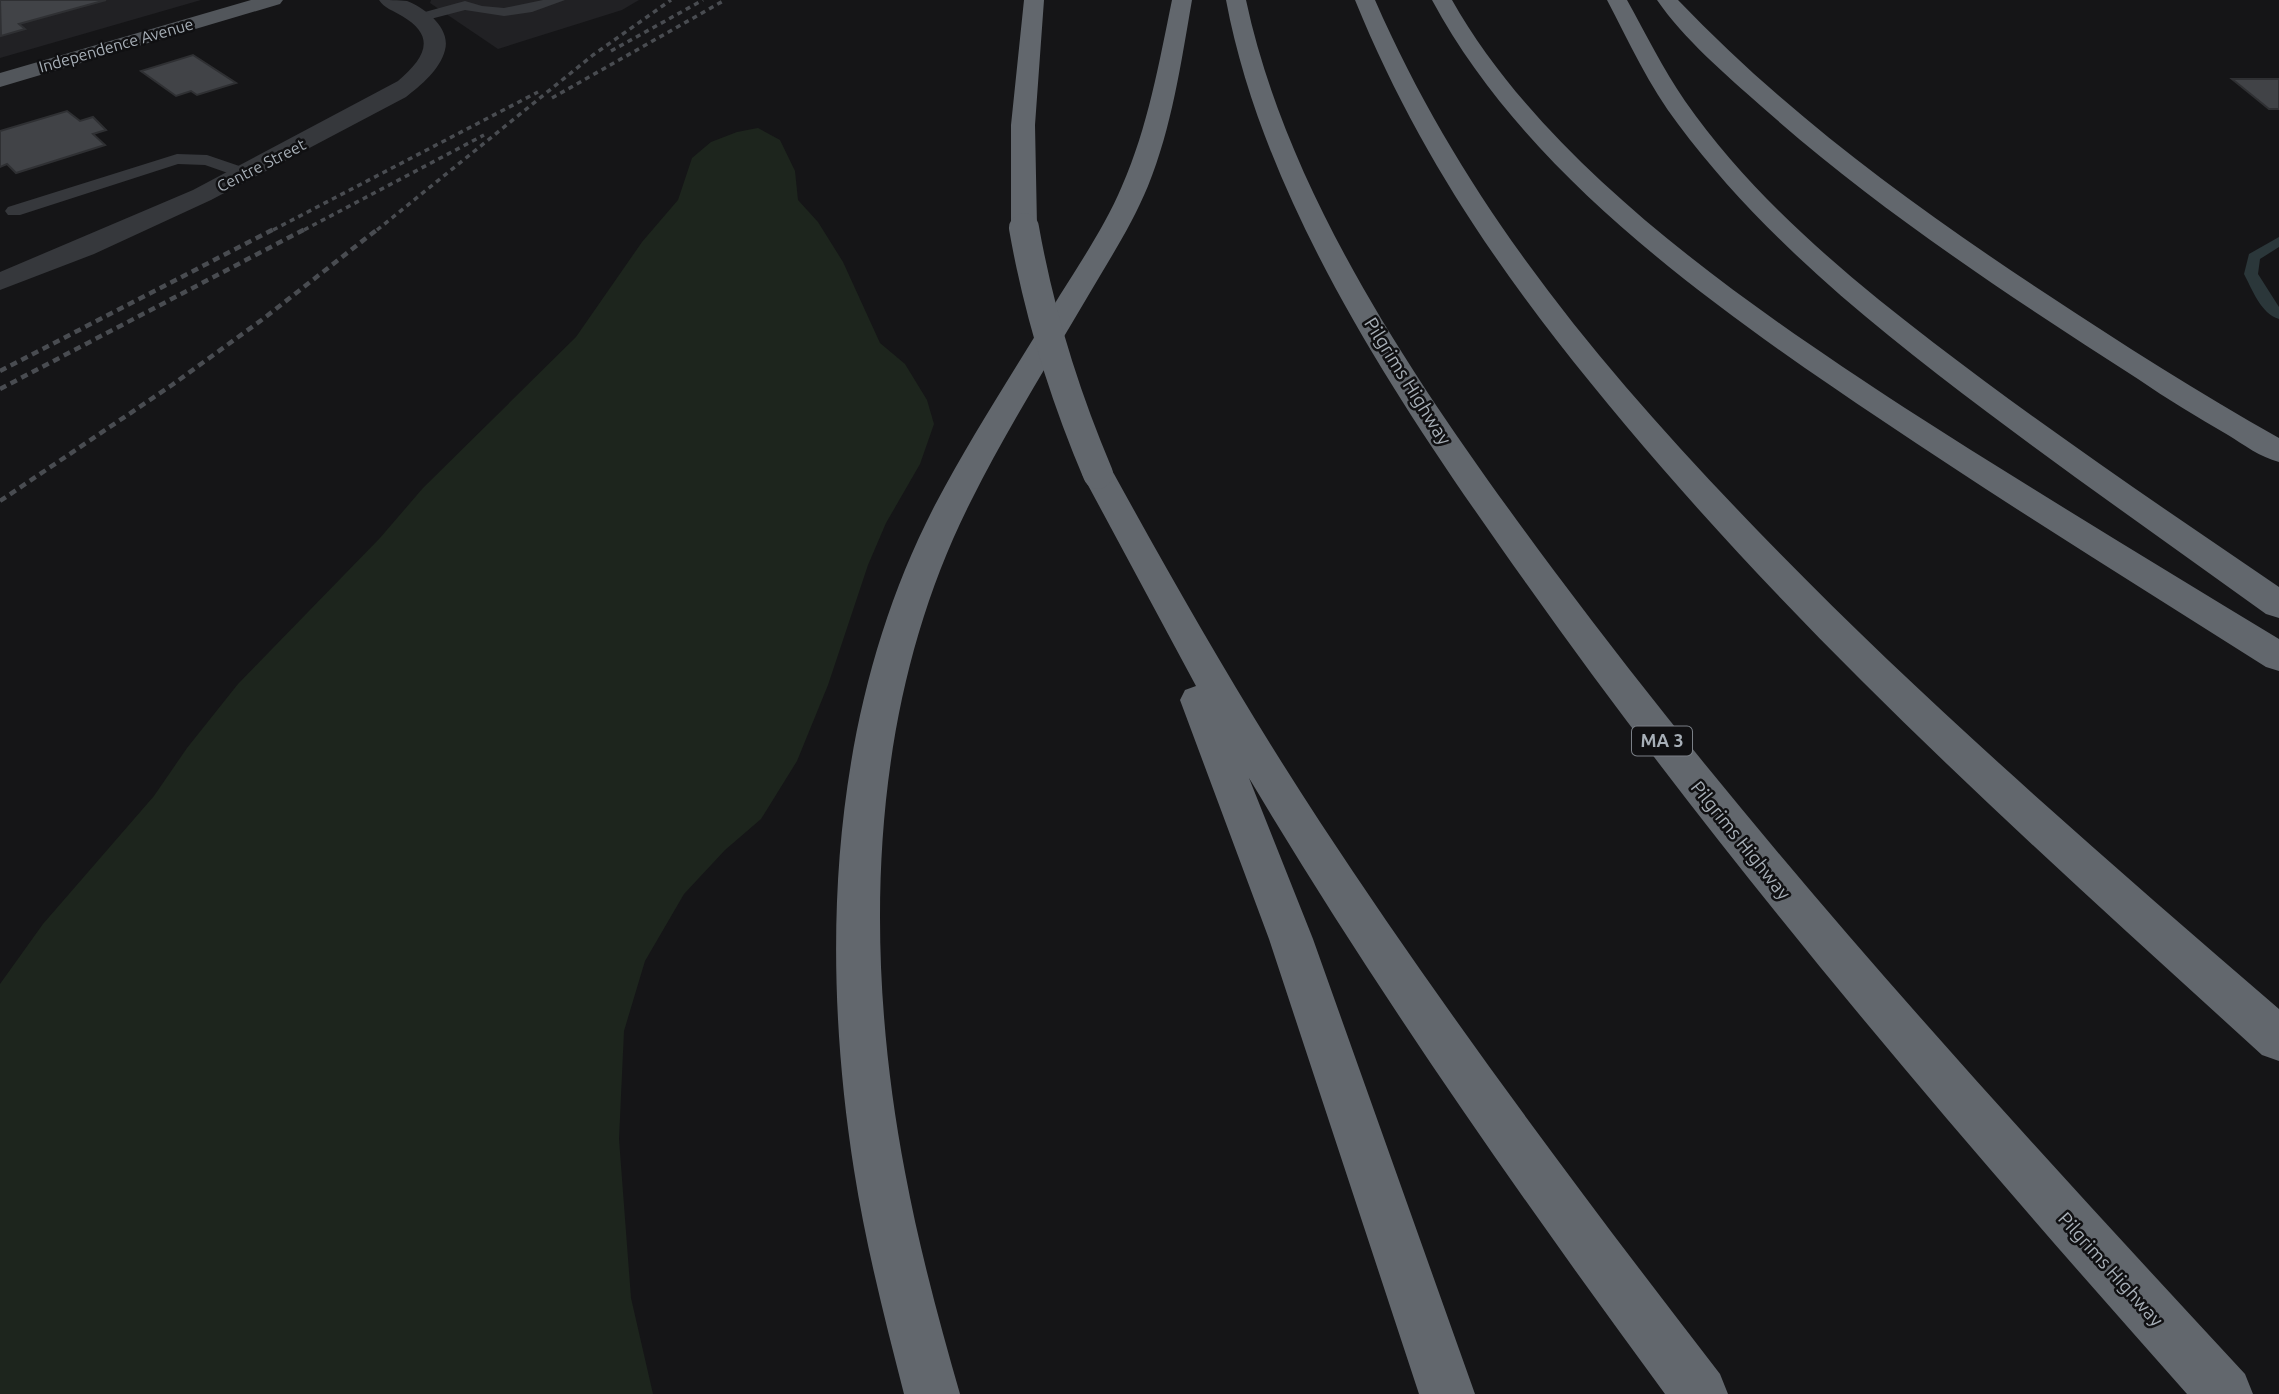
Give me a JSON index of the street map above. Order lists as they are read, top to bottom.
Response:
{
  "streets": {
    "highway": ["Pilgrims Highway", "MA 3"],
    "main road": ["Independence Avenue"],
    "street": ["Centre Street"]
  }
}
